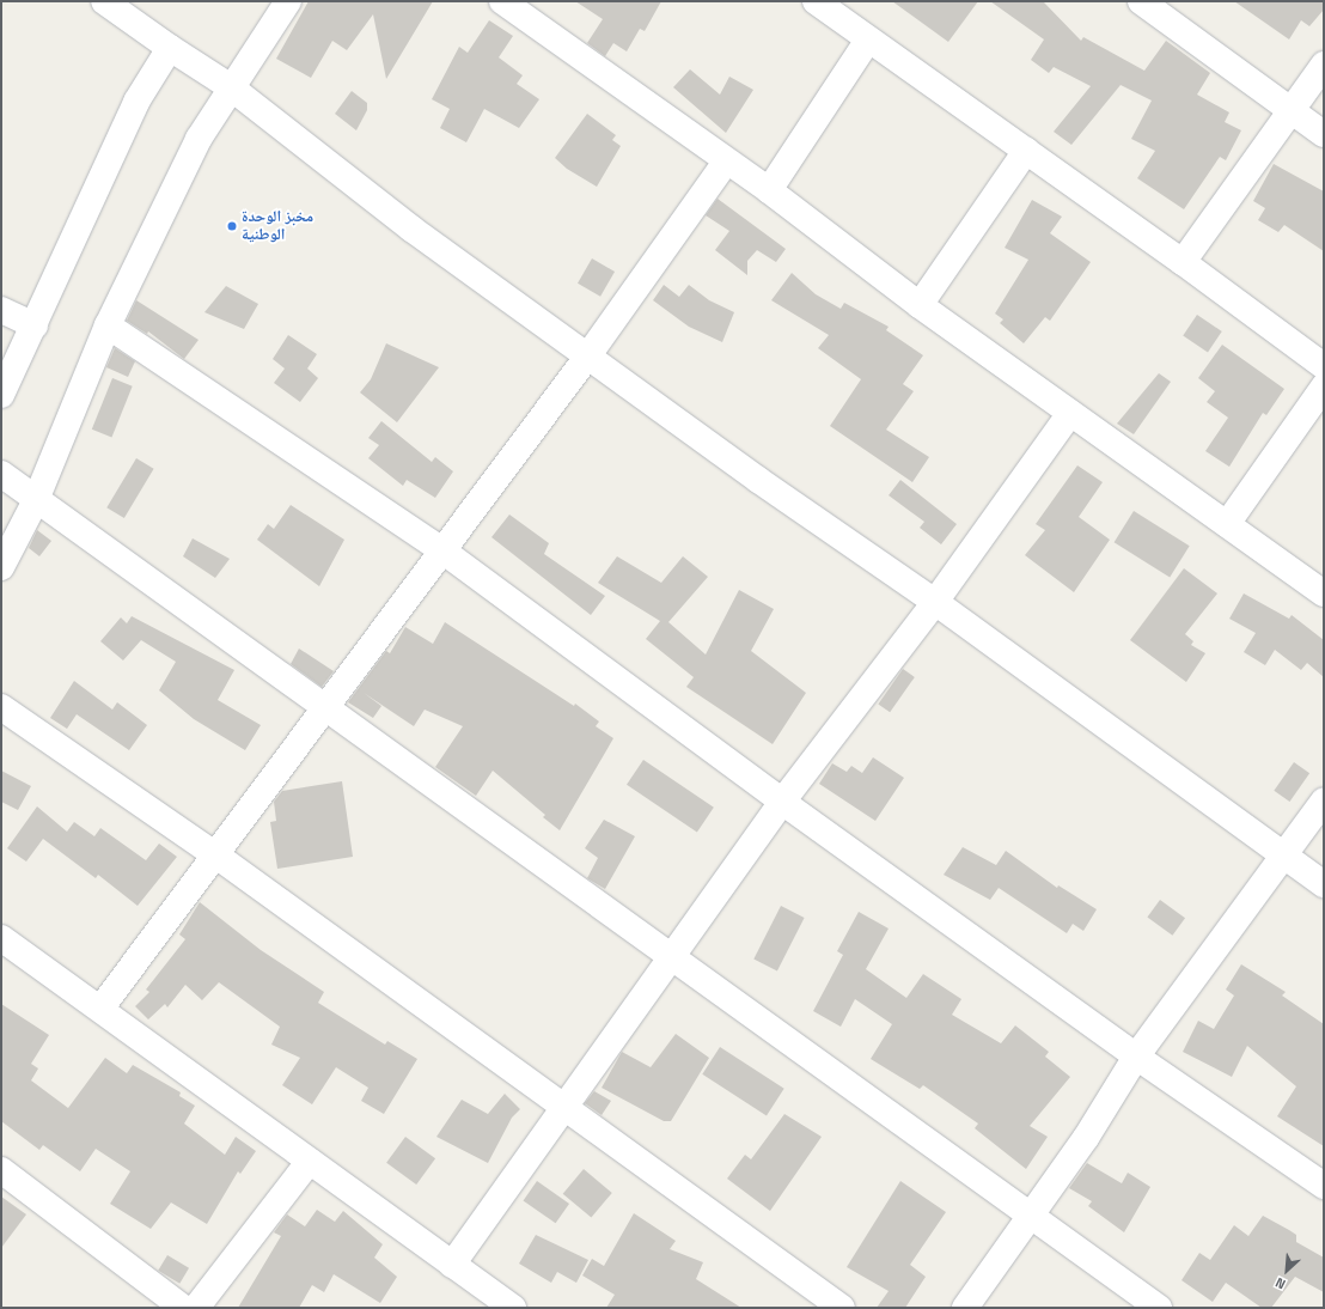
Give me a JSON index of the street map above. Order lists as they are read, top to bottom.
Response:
{
  "places": ["مخبز الوحدة الوطنية"],
  "north": "bottom left"
}
